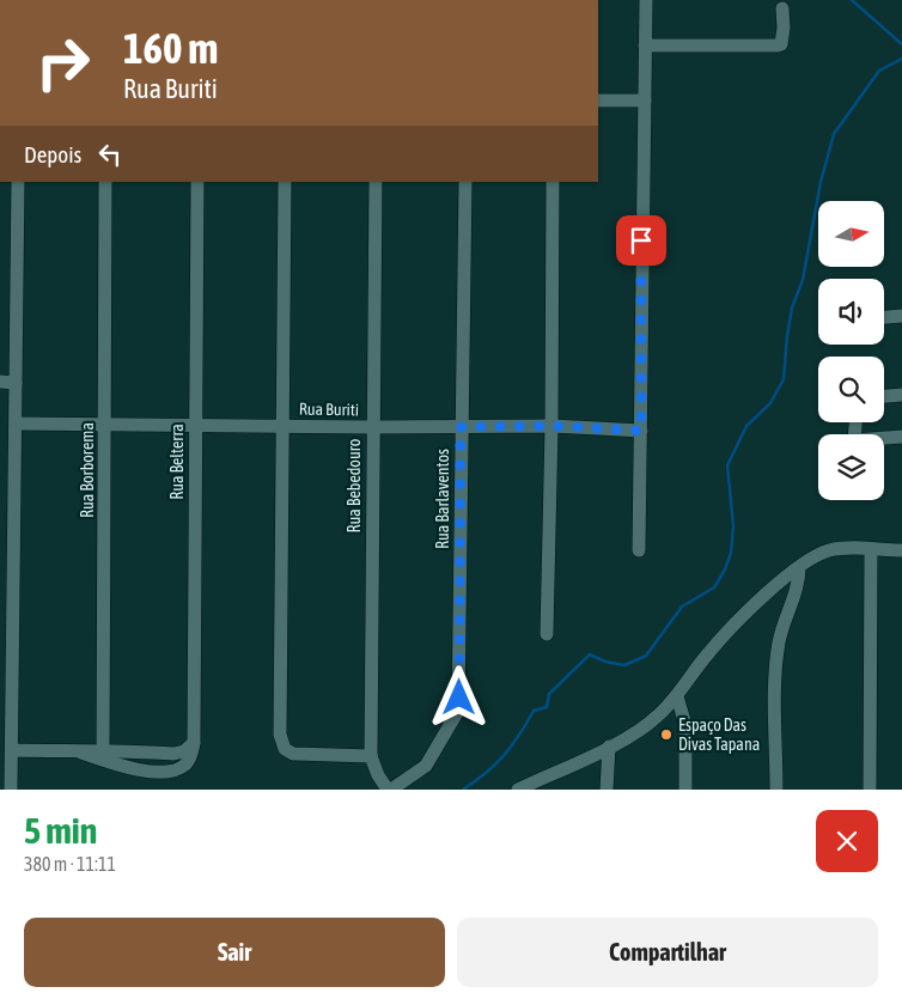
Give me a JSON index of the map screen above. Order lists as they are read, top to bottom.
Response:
{
  "streets": {
    "street": [
      "Rua Buriti",
      "Rua Belterra",
      "Rua Borborema",
      "Rua Bebedouro",
      "Rua Barlaventos"
    ]
  },
  "crossings": [
    ["Rua Buriti", "Rua Belterra"],
    ["Rua Buriti", "Rua Borborema"],
    ["Rua Buriti", "Rua Bebedouro"],
    ["Rua Buriti", "Rua Barlaventos"],
    ["Rua Belterra", "Rua Borborema"]
  ],
  "places": ["Espaço Das Divas Tapana"],
  "north": "right",
  "page": {
    "turn": ["160 m", "Rua Buriti"],
    "then": "Depois",
    "heading": ["5 min", "380 m · 11:11"],
    "buttons": ["Sair", "Compartilhar"]
  }
}
